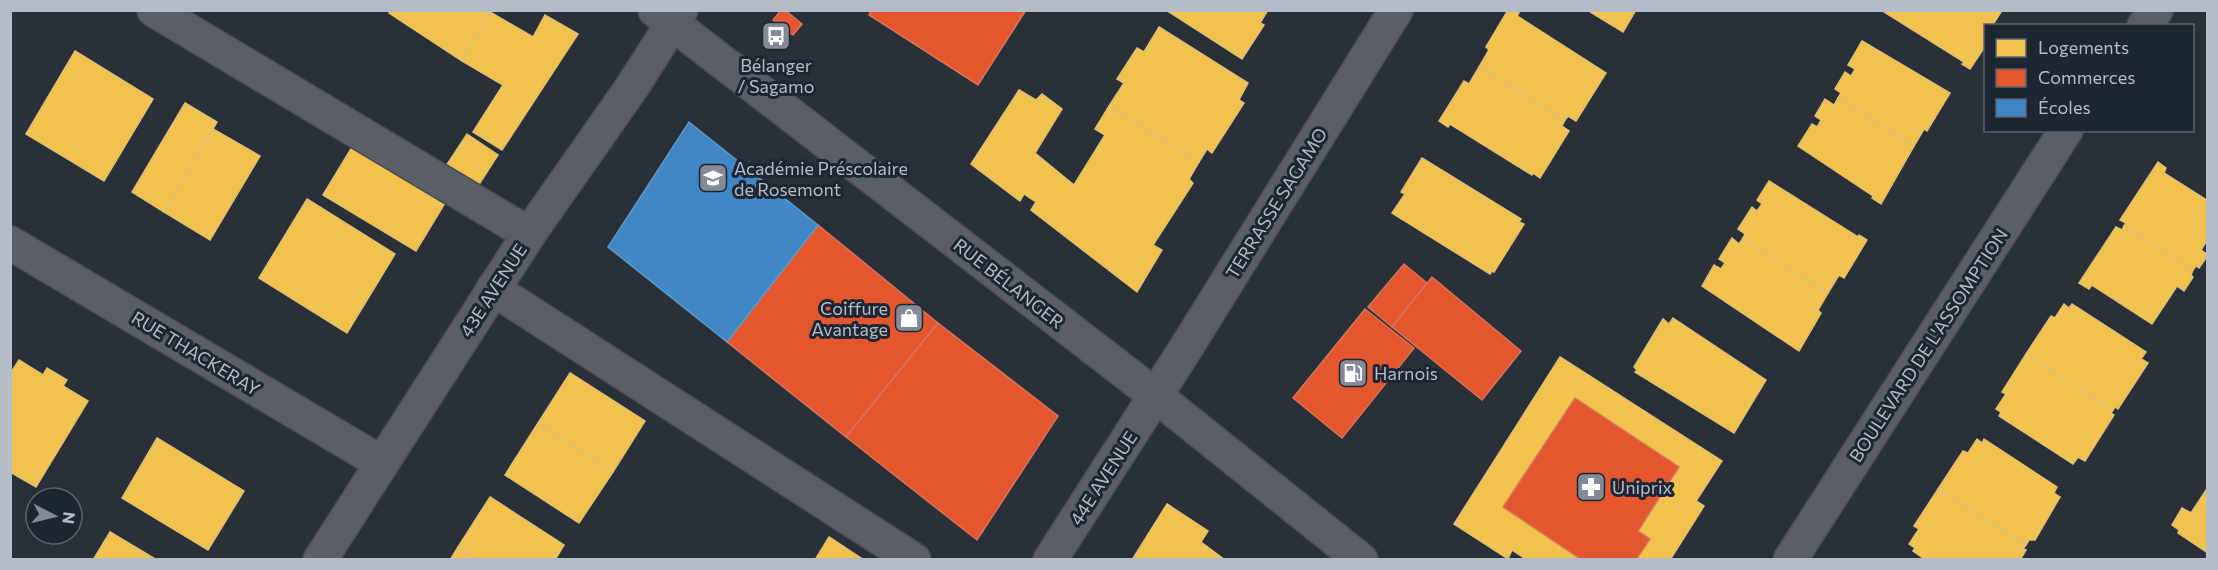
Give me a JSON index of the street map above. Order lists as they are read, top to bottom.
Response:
{
  "streets": {
    "street": [
      "TERRASSE SAGAMO",
      "RUE BÉLANGER",
      "43E AVENUE",
      "BOULEVARD DE L'ASSOMPTION",
      "RUE THACKERAY",
      "44E AVENUE"
    ]
  },
  "crossings": [
    ["TERRASSE SAGAMO", "RUE BÉLANGER"],
    ["TERRASSE SAGAMO", "44E AVENUE"],
    ["RUE BÉLANGER", "43E AVENUE"],
    ["RUE BÉLANGER", "44E AVENUE"],
    ["43E AVENUE", "RUE THACKERAY"]
  ],
  "places": {
    "bus stop": ["Bélanger / Sagamo"],
    "school or university": ["Académie Préscolaire de Rosemont"],
    "shop": ["Coiffure Avantage"],
    "fuel station": ["Harnois"],
    "pharmacy": ["Uniprix"]
  },
  "legend": ["Logements", "Commerces", "Écoles"],
  "north": "right"
}
